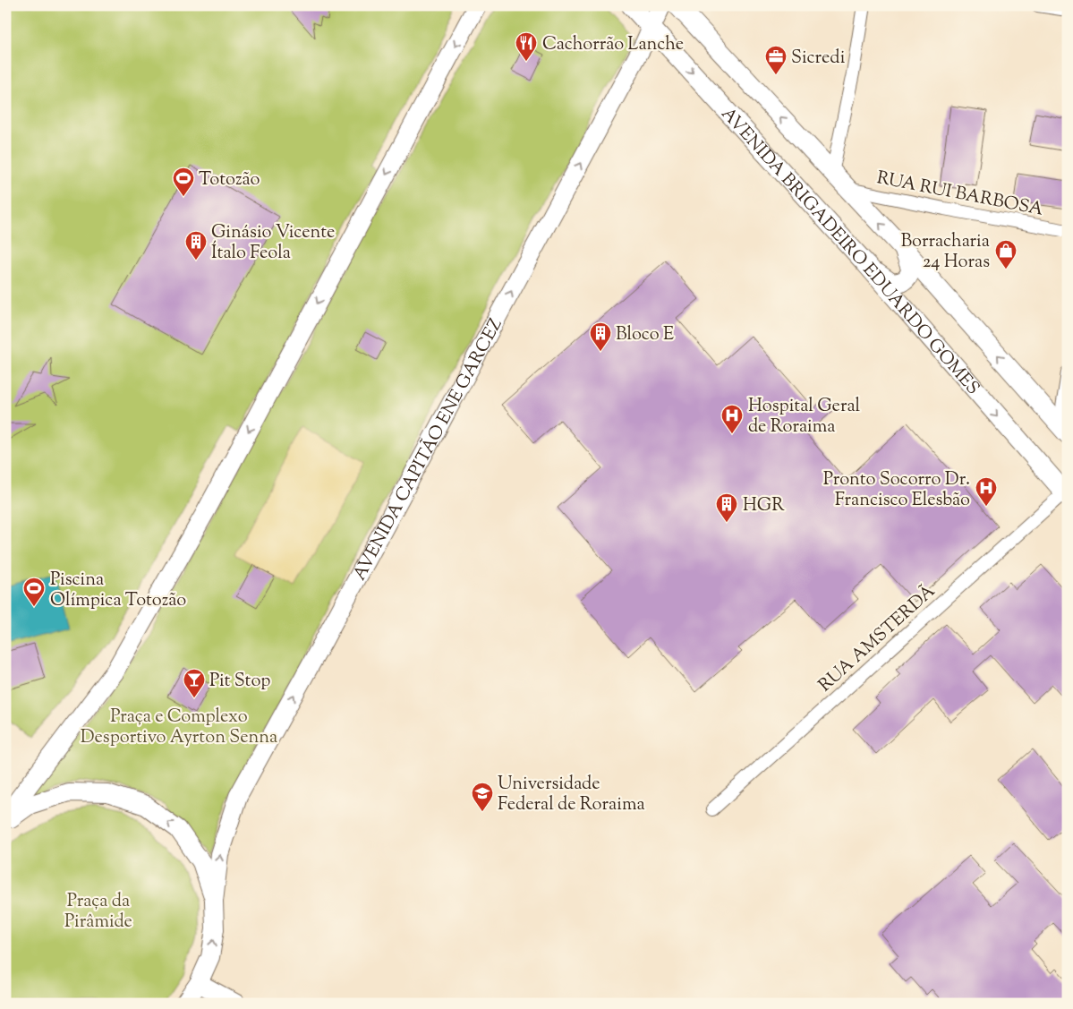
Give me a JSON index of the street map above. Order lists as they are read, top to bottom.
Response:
{
  "streets": {
    "main road": ["AVENIDA BRIGADEIRO EDUARDO GOMES", "AVENIDA CAPITÃO ENE GARCEZ"],
    "street": ["RUA RUI BARBOSA", "RUA AMSTERDÃ"]
  },
  "crossings": [
    ["RUA RUI BARBOSA", "AVENIDA BRIGADEIRO EDUARDO GOMES"],
    ["AVENIDA BRIGADEIRO EDUARDO GOMES", "AVENIDA CAPITÃO ENE GARCEZ"],
    ["AVENIDA BRIGADEIRO EDUARDO GOMES", "RUA AMSTERDÃ"]
  ],
  "parks": ["Praça e Complexo Desportivo Ayrton Senna", "Praça da Pirâmide"],
  "places": {
    "restaurant": ["Cachorrão Lanche"],
    "office": ["Sicredi"],
    "sports": ["Totozão", "Piscina Olímpica Totozão"],
    "building": ["Ginásio Vicente Ítalo Feola", "Bloco E", "HGR"],
    "shop": ["Borracharia 24 Horas"],
    "hospital": ["Hospital Geral de Roraima", "Pronto Socorro Dr. Francisco Elesbão"],
    "bar": ["Pit Stop"],
    "school or university": ["Universidade Federal de Roraima"]
  }
}
